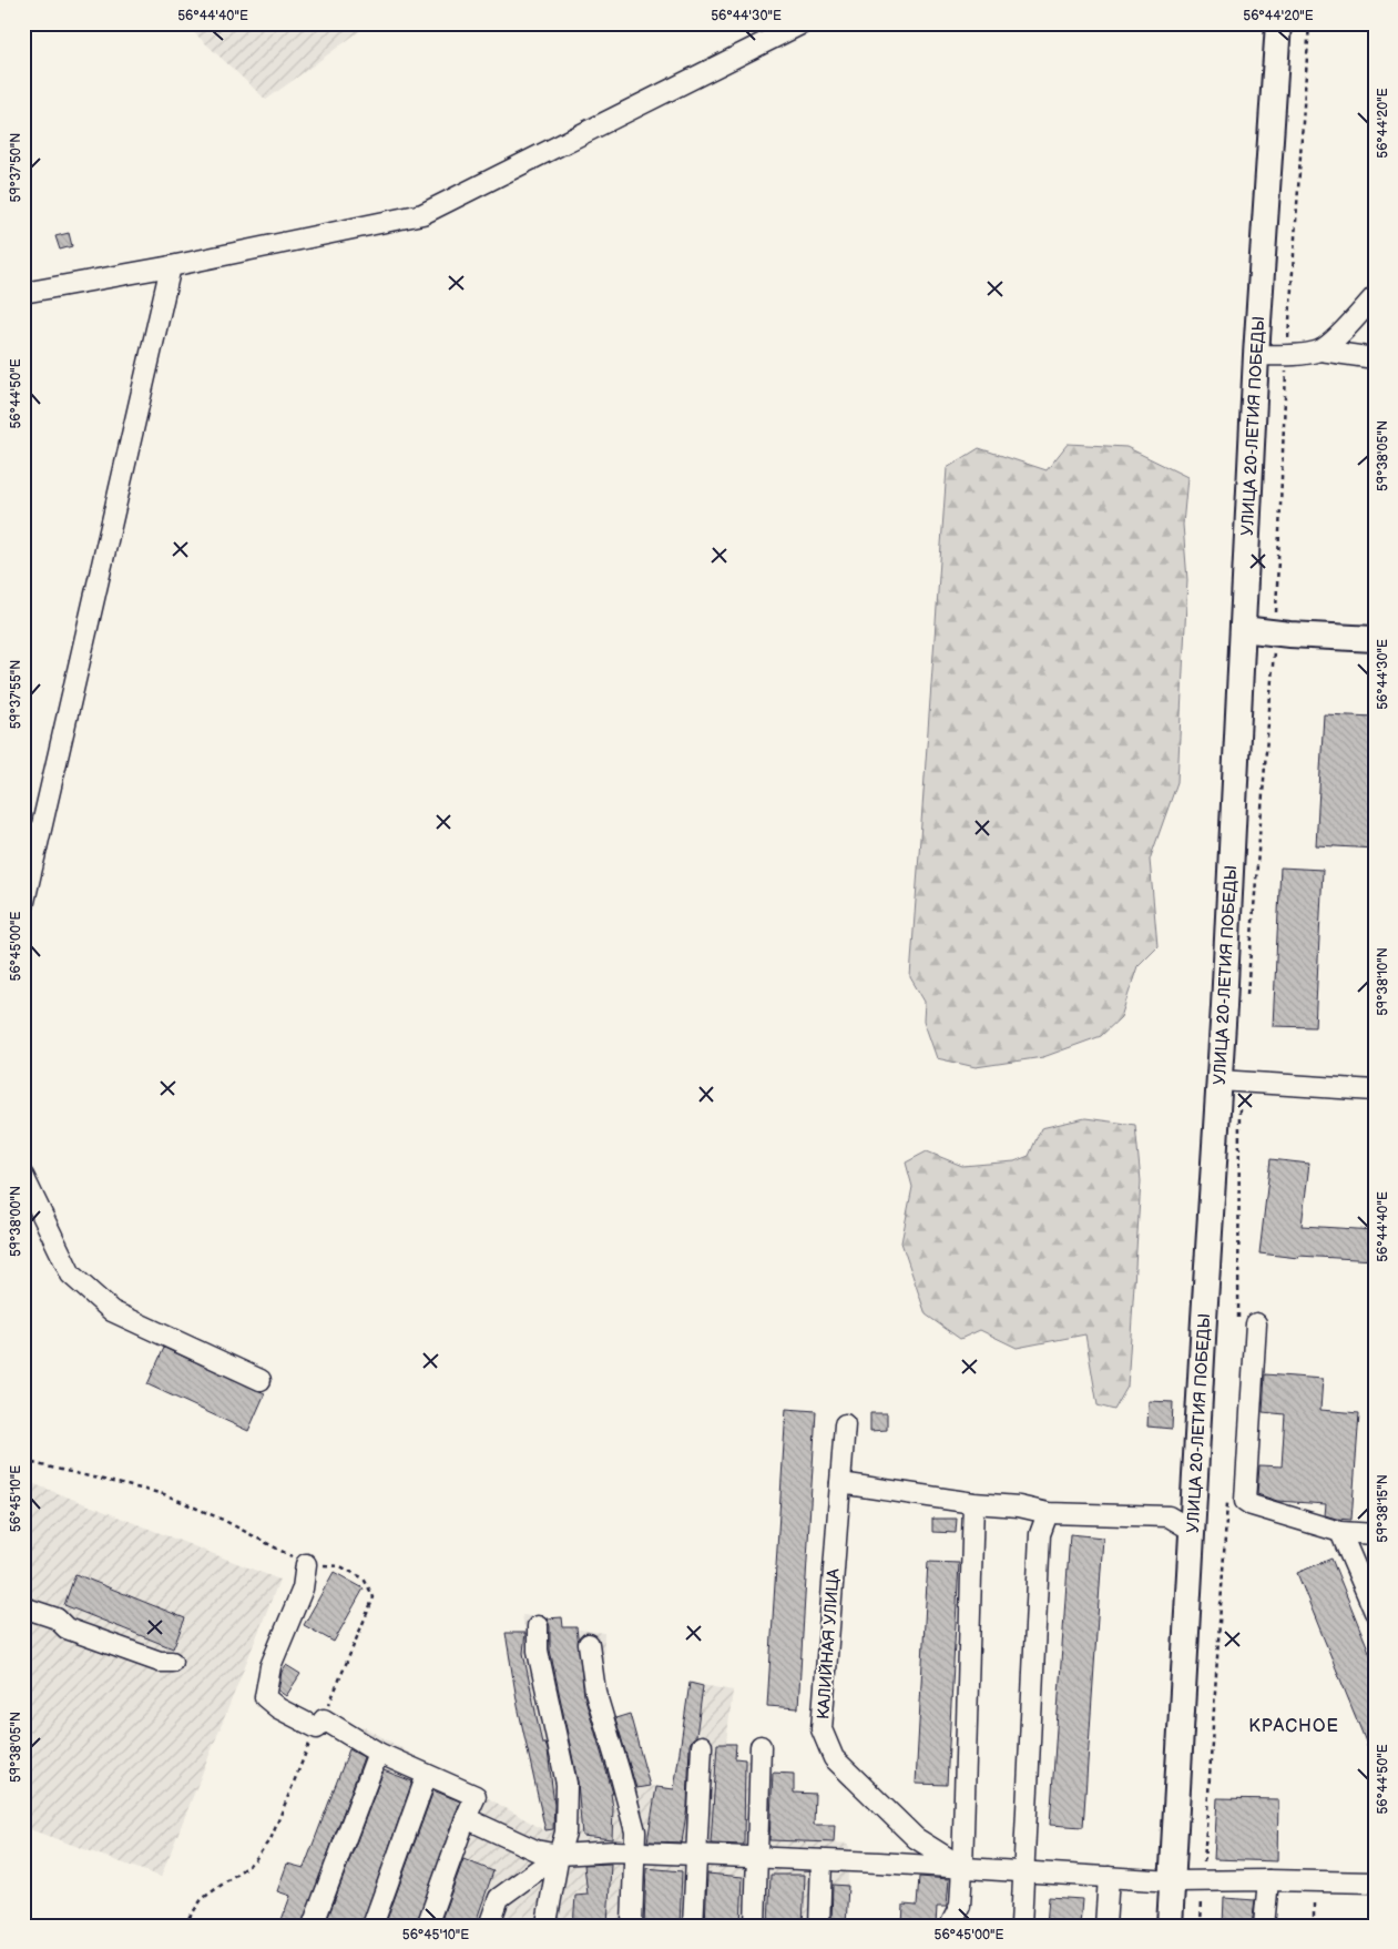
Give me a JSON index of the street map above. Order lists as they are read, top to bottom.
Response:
{
  "streets": {
    "main road": ["УЛИЦА 20-ЛЕТИЯ ПОБЕДЫ"],
    "street": ["КАЛИЙНАЯ УЛИЦА"]
  },
  "districts": ["КРАСНОЕ"],
  "coordinates": [
    "56°44'40\"E",
    "56°44'30\"E",
    "56°44'20\"E",
    "59°37'50\"N",
    "56°44'50\"E",
    "59°38'05\"N",
    "59°37'55\"N",
    "56°45'00\"E",
    "59°38'10\"N",
    "59°38'00\"N",
    "56°45'10\"E",
    "59°38'15\"N"
  ]
}
